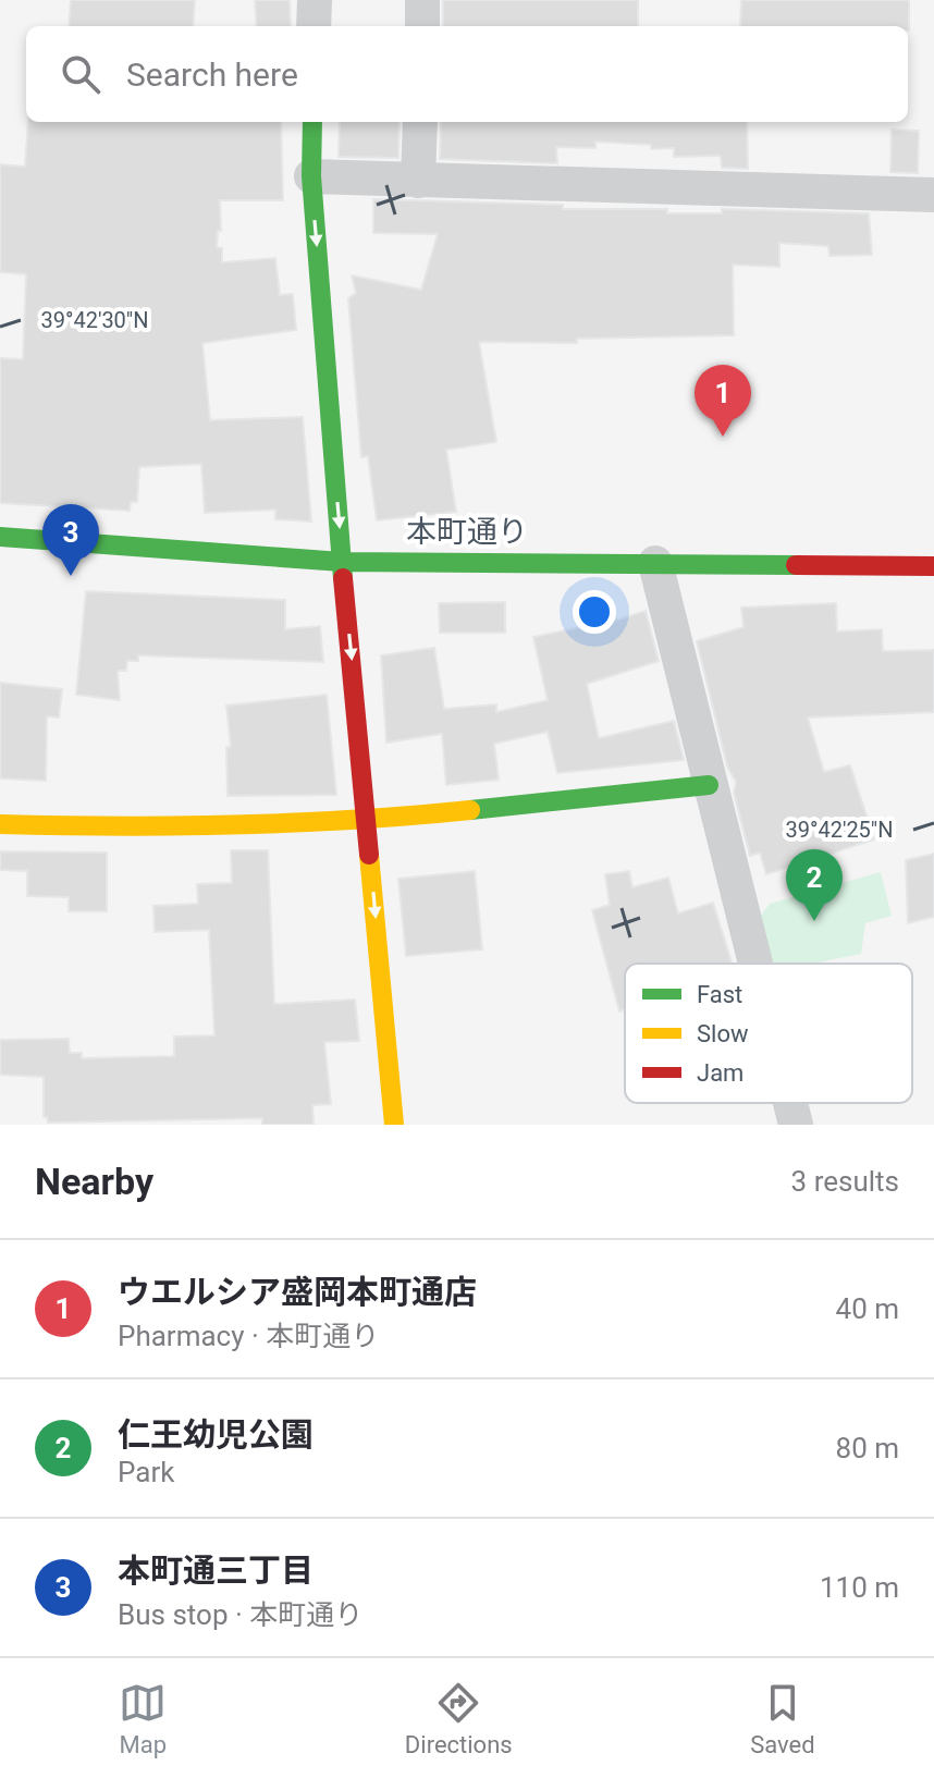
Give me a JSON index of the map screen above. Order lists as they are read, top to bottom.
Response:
{
  "streets": {
    "street": ["本町通り"]
  },
  "legend": ["Fast", "Slow", "Jam"],
  "page": {
    "search": "Search here",
    "pins": ["1", "3", "2"],
    "heading": ["Nearby", "3 results"],
    "list": [
      {
        "mark": "1",
        "name": "ウエルシア盛岡本町通店",
        "note": "Pharmacy · 本町通り",
        "value": "40 m"
      },
      {
        "mark": "2",
        "name": "仁王幼児公園",
        "note": "Park",
        "value": "80 m"
      },
      {
        "mark": "3",
        "name": "本町通三丁目",
        "note": "Bus stop · 本町通り",
        "value": "110 m"
      }
    ],
    "nav": ["Map", "Directions", "Saved"]
  },
  "coordinates": ["39°42'30\"N", "39°42'25\"N"]
}
